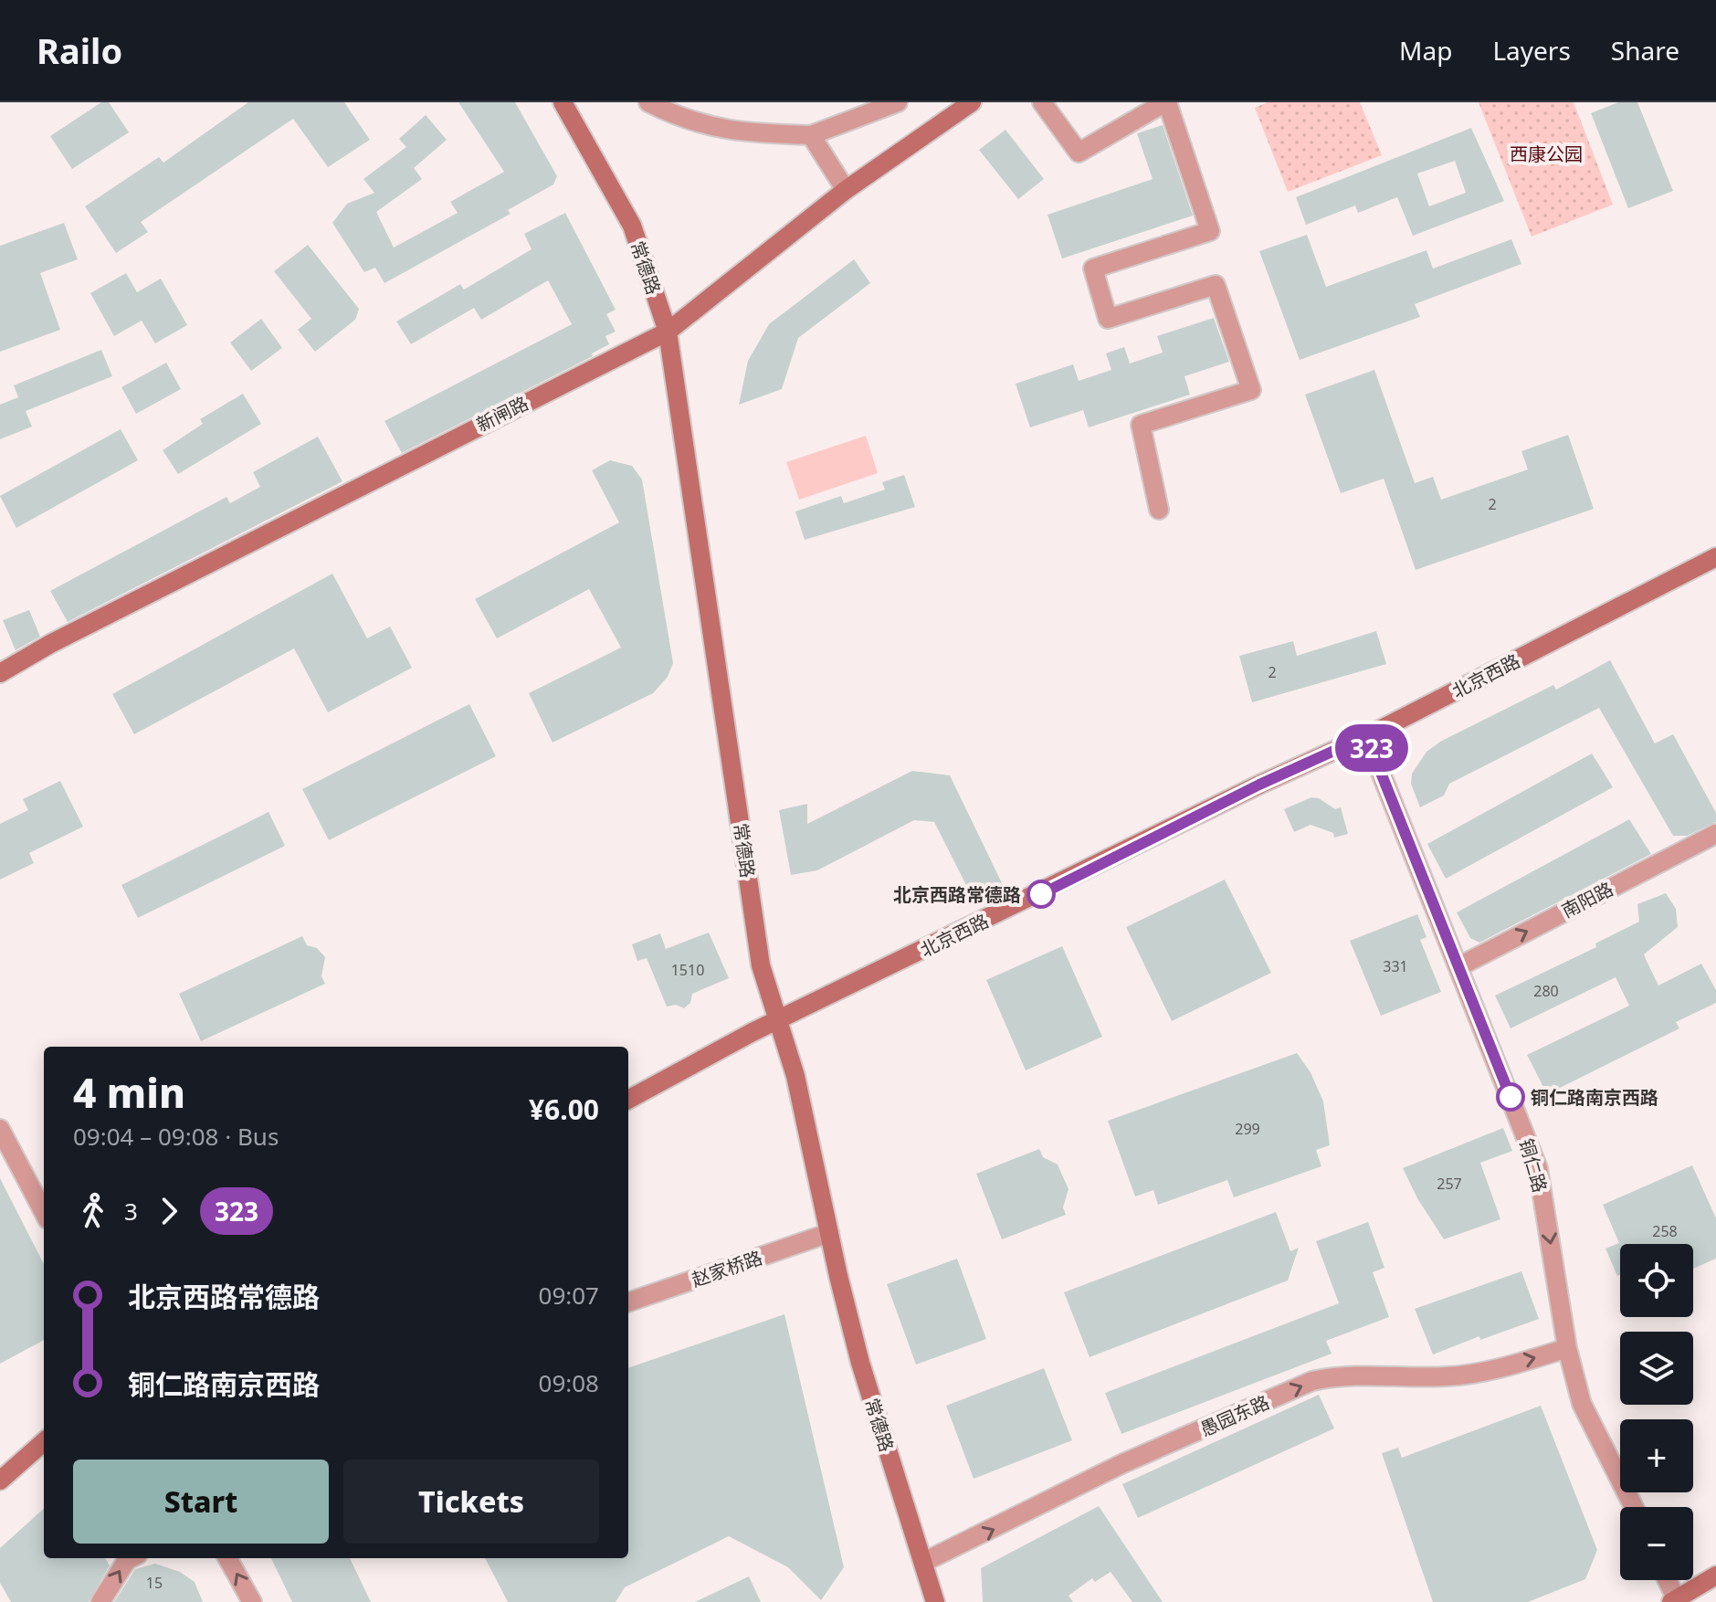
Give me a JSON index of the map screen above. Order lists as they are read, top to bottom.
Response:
{
  "streets": {
    "main road": ["常德路", "新闸路", "北京西路"],
    "street": [
      "南阳路",
      "铜仁路",
      "赵家桥路",
      "愚园东路"
    ]
  },
  "crossings": [
    ["常德路", "新闸路"],
    ["常德路", "北京西路"],
    ["常德路", "赵家桥路"],
    ["常德路", "愚园东路"],
    ["北京西路", "铜仁路"],
    ["南阳路", "铜仁路"],
    ["铜仁路", "愚园东路"]
  ],
  "one_way": ["南阳路", "铜仁路", "愚园东路"],
  "parks": ["西康公园"],
  "places": ["北京西路常德路", "铜仁路南京西路"],
  "lines": ["bus line 323"],
  "house_numbers": [
    "2",
    "2",
    "331",
    "1510",
    "280",
    "299",
    "257",
    "258",
    "15"
  ],
  "page": {
    "header": "Railo",
    "nav": ["Map", "Layers", "Share"],
    "on_map": "323",
    "heading": ["4 min", "09:04 – 09:08 · Bus", "¥6.00"],
    "legs": ["3", "323"],
    "map_buttons": ["+", "−"],
    "list": [
      {
        "name": "北京西路常德路",
        "value": "09:07"
      },
      {
        "name": "铜仁路南京西路",
        "value": "09:08"
      }
    ],
    "buttons": ["Start", "Tickets"]
  }
}
